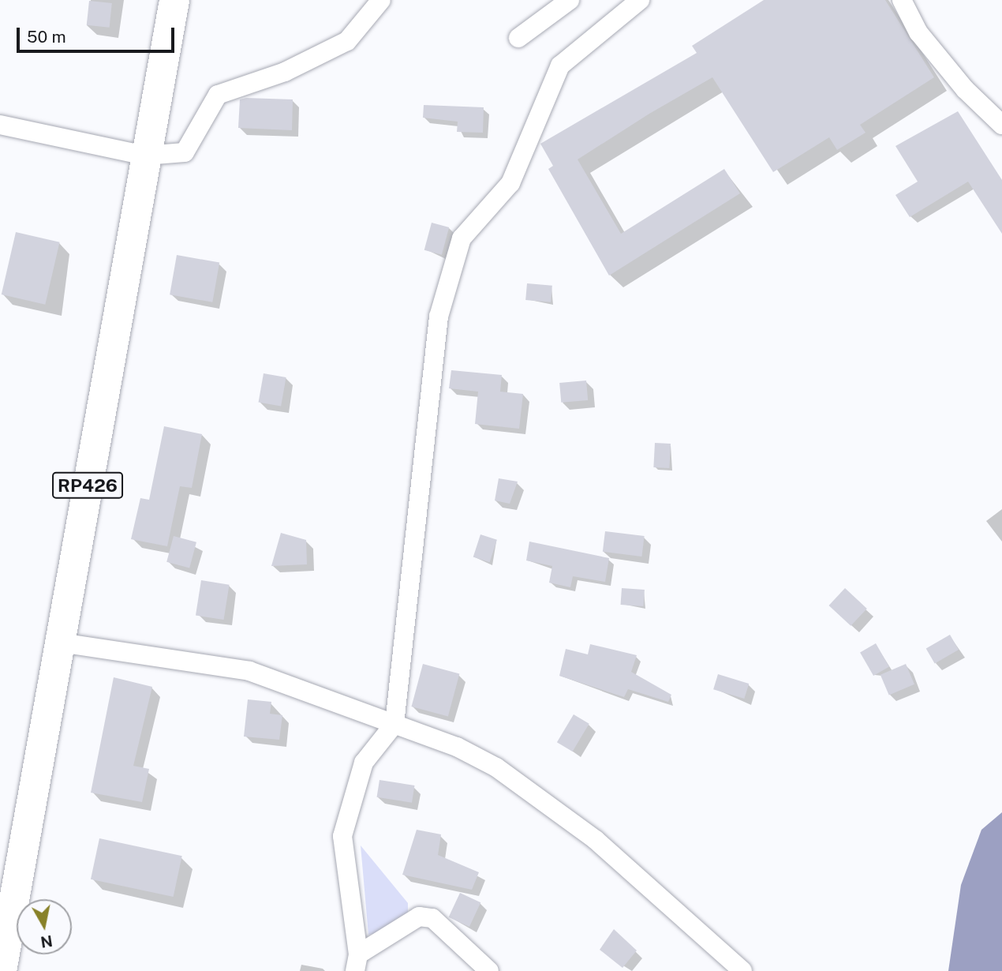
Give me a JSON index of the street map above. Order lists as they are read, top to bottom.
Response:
{
  "streets": {
    "main road": ["RP426"]
  },
  "scale_bar": "50 m",
  "north": "bottom"
}
